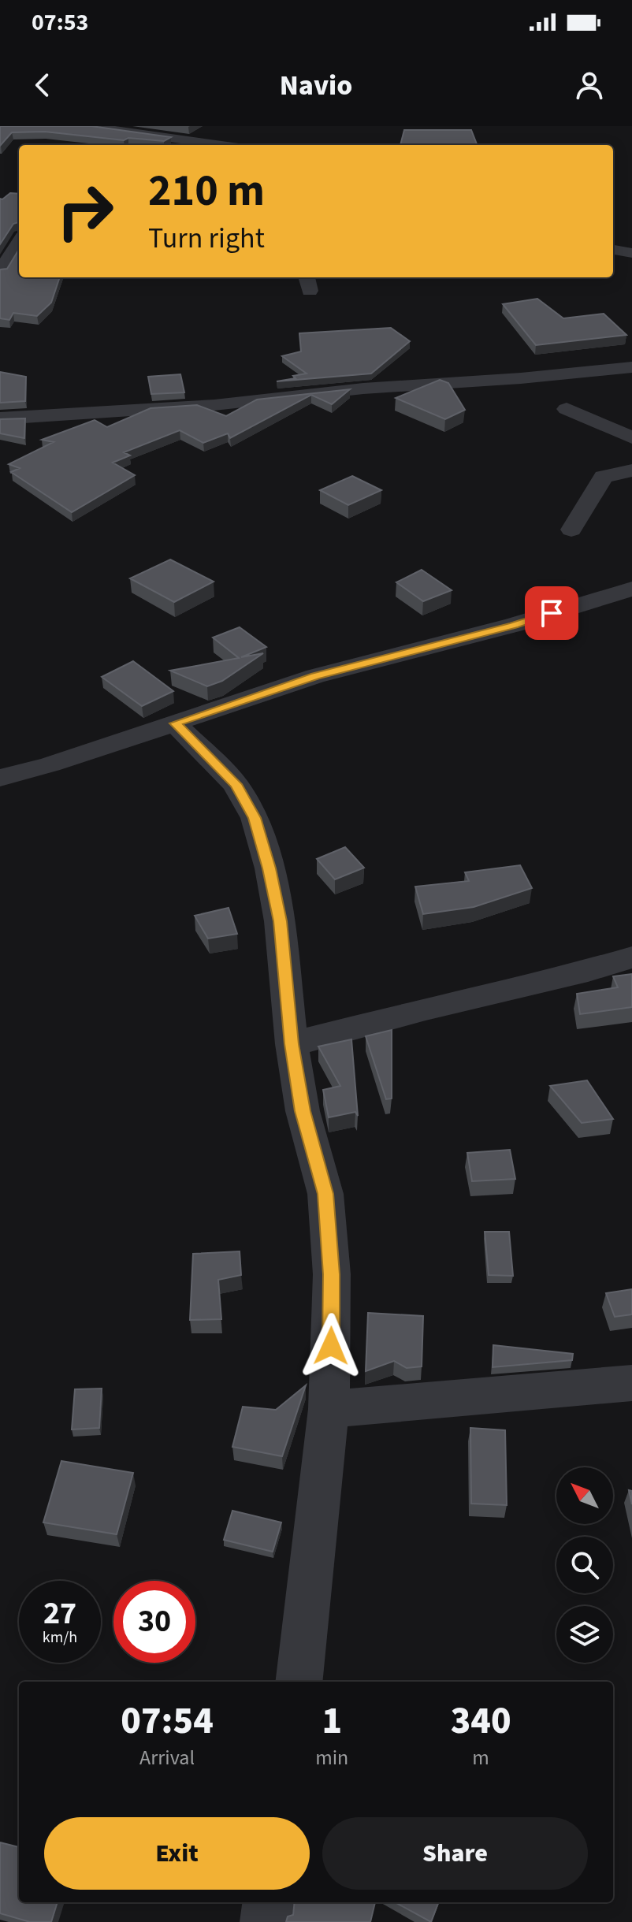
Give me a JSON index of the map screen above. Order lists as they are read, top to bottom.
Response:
{
  "north": "top left",
  "page": {
    "status": "07:53",
    "header": "Navio",
    "turn": ["210 m", "Turn right"],
    "speed": "27 km/h",
    "limit": "30",
    "eta": [
      "07:54",
      "Arrival",
      "1",
      "min",
      "340",
      "m"
    ],
    "buttons": ["Exit", "Share"]
  }
}
